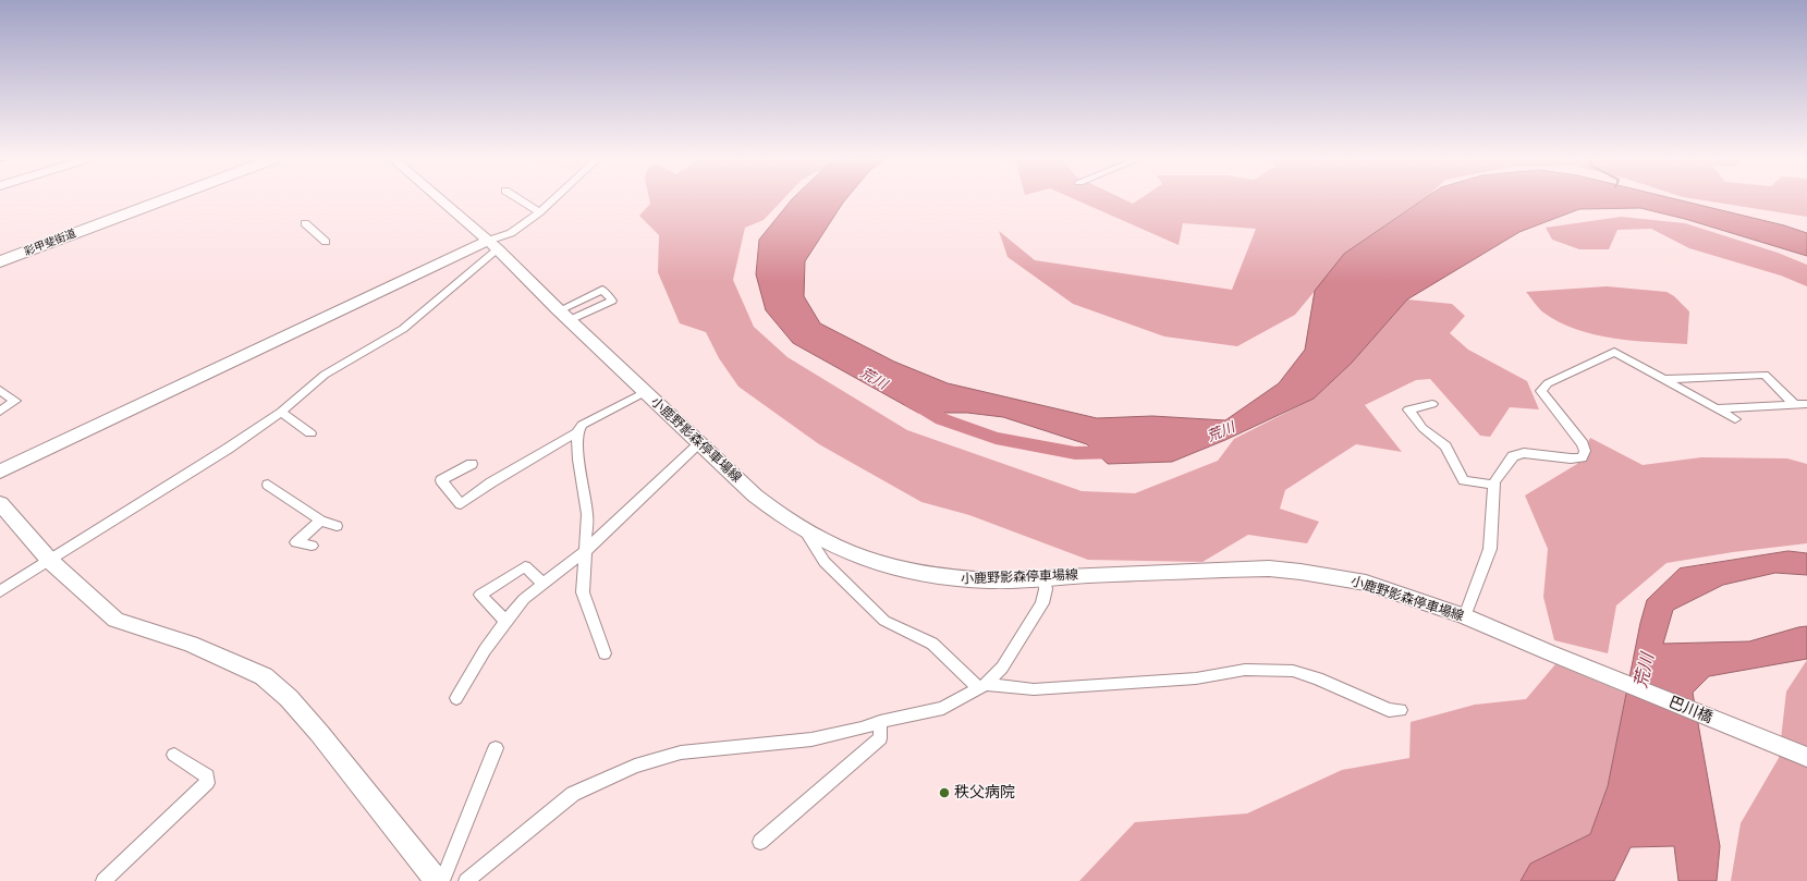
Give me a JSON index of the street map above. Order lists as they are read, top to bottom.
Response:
{
  "streets": {
    "highway": ["彩甲斐街道"],
    "main road": ["小鹿野影森停車場線", "巴川橋"]
  },
  "crossings": [
    ["小鹿野影森停車場線", "巴川橋"]
  ],
  "water": ["荒川"],
  "places": ["秩父病院"]
}
